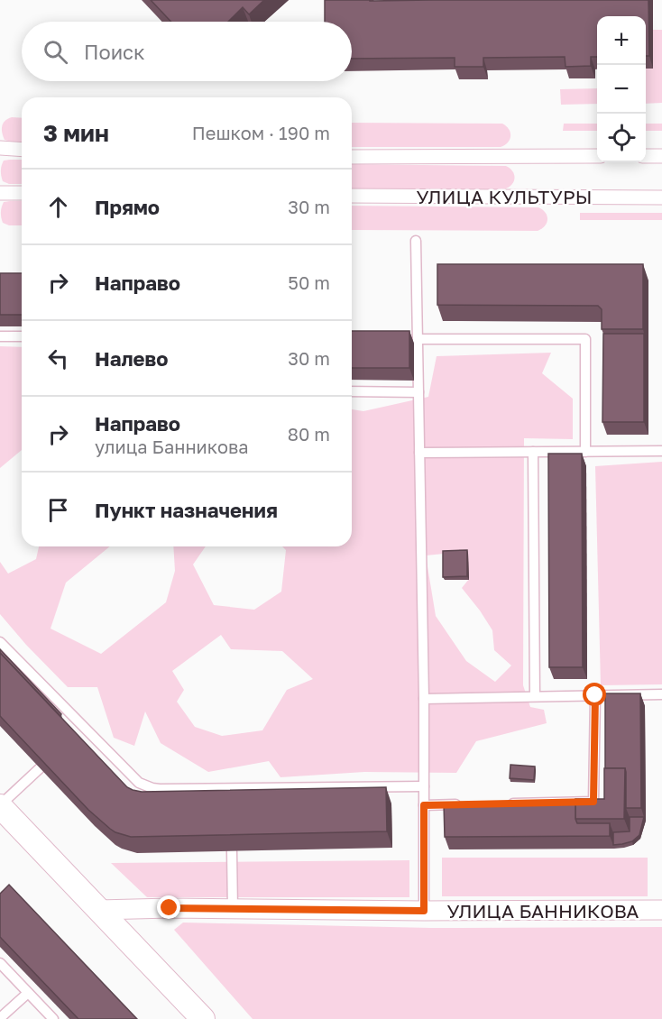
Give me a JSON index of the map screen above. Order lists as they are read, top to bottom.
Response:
{
  "streets": {
    "street": ["УЛИЦА КУЛЬТУРЫ", "УЛИЦА БАННИКОВА"]
  },
  "page": {
    "map_buttons": ["+", "−"],
    "search": "Поиск",
    "heading": ["3 мин", "Пешком · 190 m"],
    "list": [
      ["Прямо", "30 m"],
      ["Направо", "50 m"],
      ["Налево", "30 m"],
      ["Направо", "улица Банникова", "80 m"],
      "Пункт назначения"
    ]
  }
}
